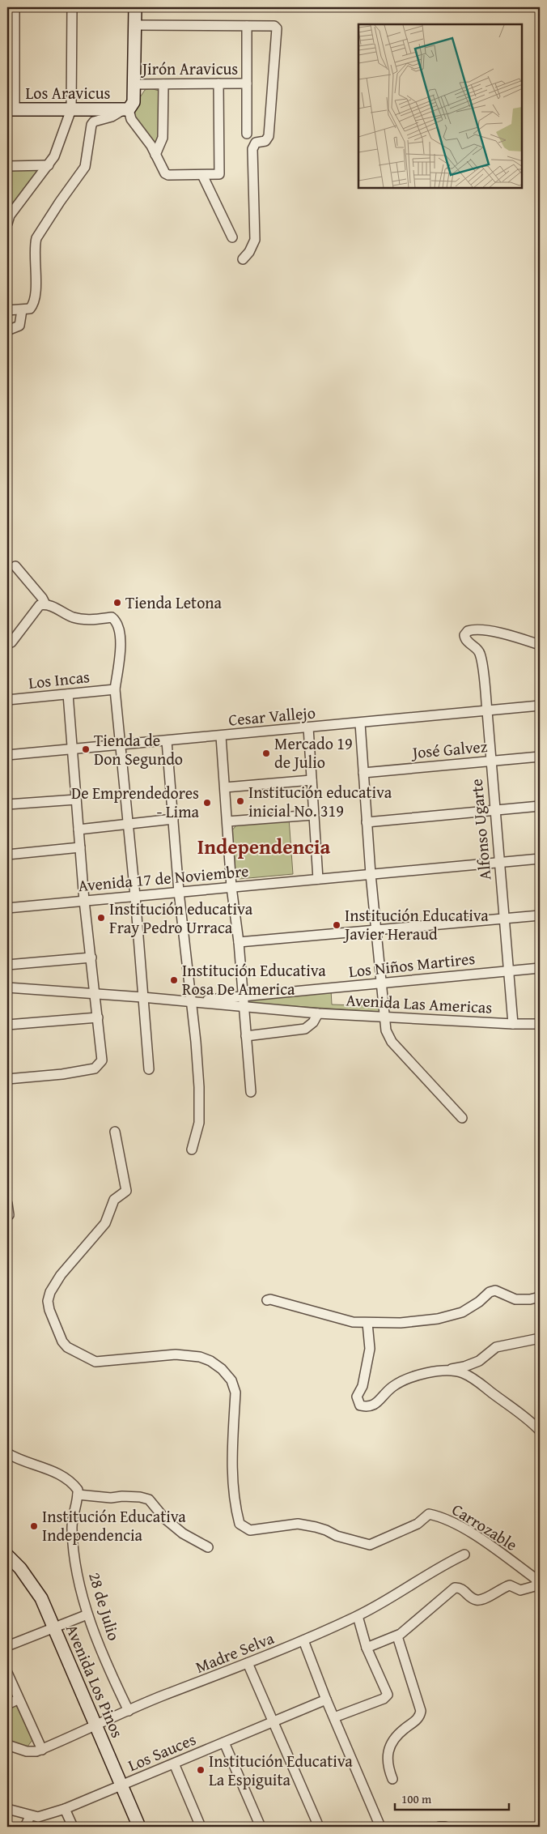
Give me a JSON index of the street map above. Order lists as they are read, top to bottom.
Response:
{
  "streets": {
    "street": [
      "Jirón Aravicus",
      "Los Aravicus",
      "Los Incas",
      "Cesar Vallejo",
      "José Galvez",
      "Alfonso Ugarte",
      "Avenida 17 de Noviembre",
      "Los Niños Martires",
      "Avenida Las Americas",
      "Carrozable",
      "28 de Julio",
      "Madre Selva",
      "Avenida Los Pinos",
      "Los Sauces"
    ]
  },
  "crossings": [
    ["Cesar Vallejo", "Alfonso Ugarte"],
    ["José Galvez", "Alfonso Ugarte"],
    ["Alfonso Ugarte", "Avenida 17 de Noviembre"],
    ["Alfonso Ugarte", "Los Niños Martires"],
    ["Alfonso Ugarte", "Avenida Las Americas"],
    ["Los Niños Martires", "Avenida Las Americas"],
    ["28 de Julio", "Madre Selva"],
    ["Madre Selva", "Avenida Los Pinos"],
    ["Avenida Los Pinos", "Los Sauces"]
  ],
  "districts": ["Independencia"],
  "places": [
    "Tienda Letona",
    "Tienda de Don Segundo",
    "Mercado 19 de Julio",
    "Institución educativa inicial No. 319",
    "De Emprendedores - Lima",
    "Institución educativa Fray Pedro Urraca",
    "Institución Educativa Javier Heraud",
    "Institución Educativa Rosa De America",
    "Institución Educativa Independencia",
    "Institución Educativa La Espiguita"
  ],
  "scale_bar": "100 m"
}
